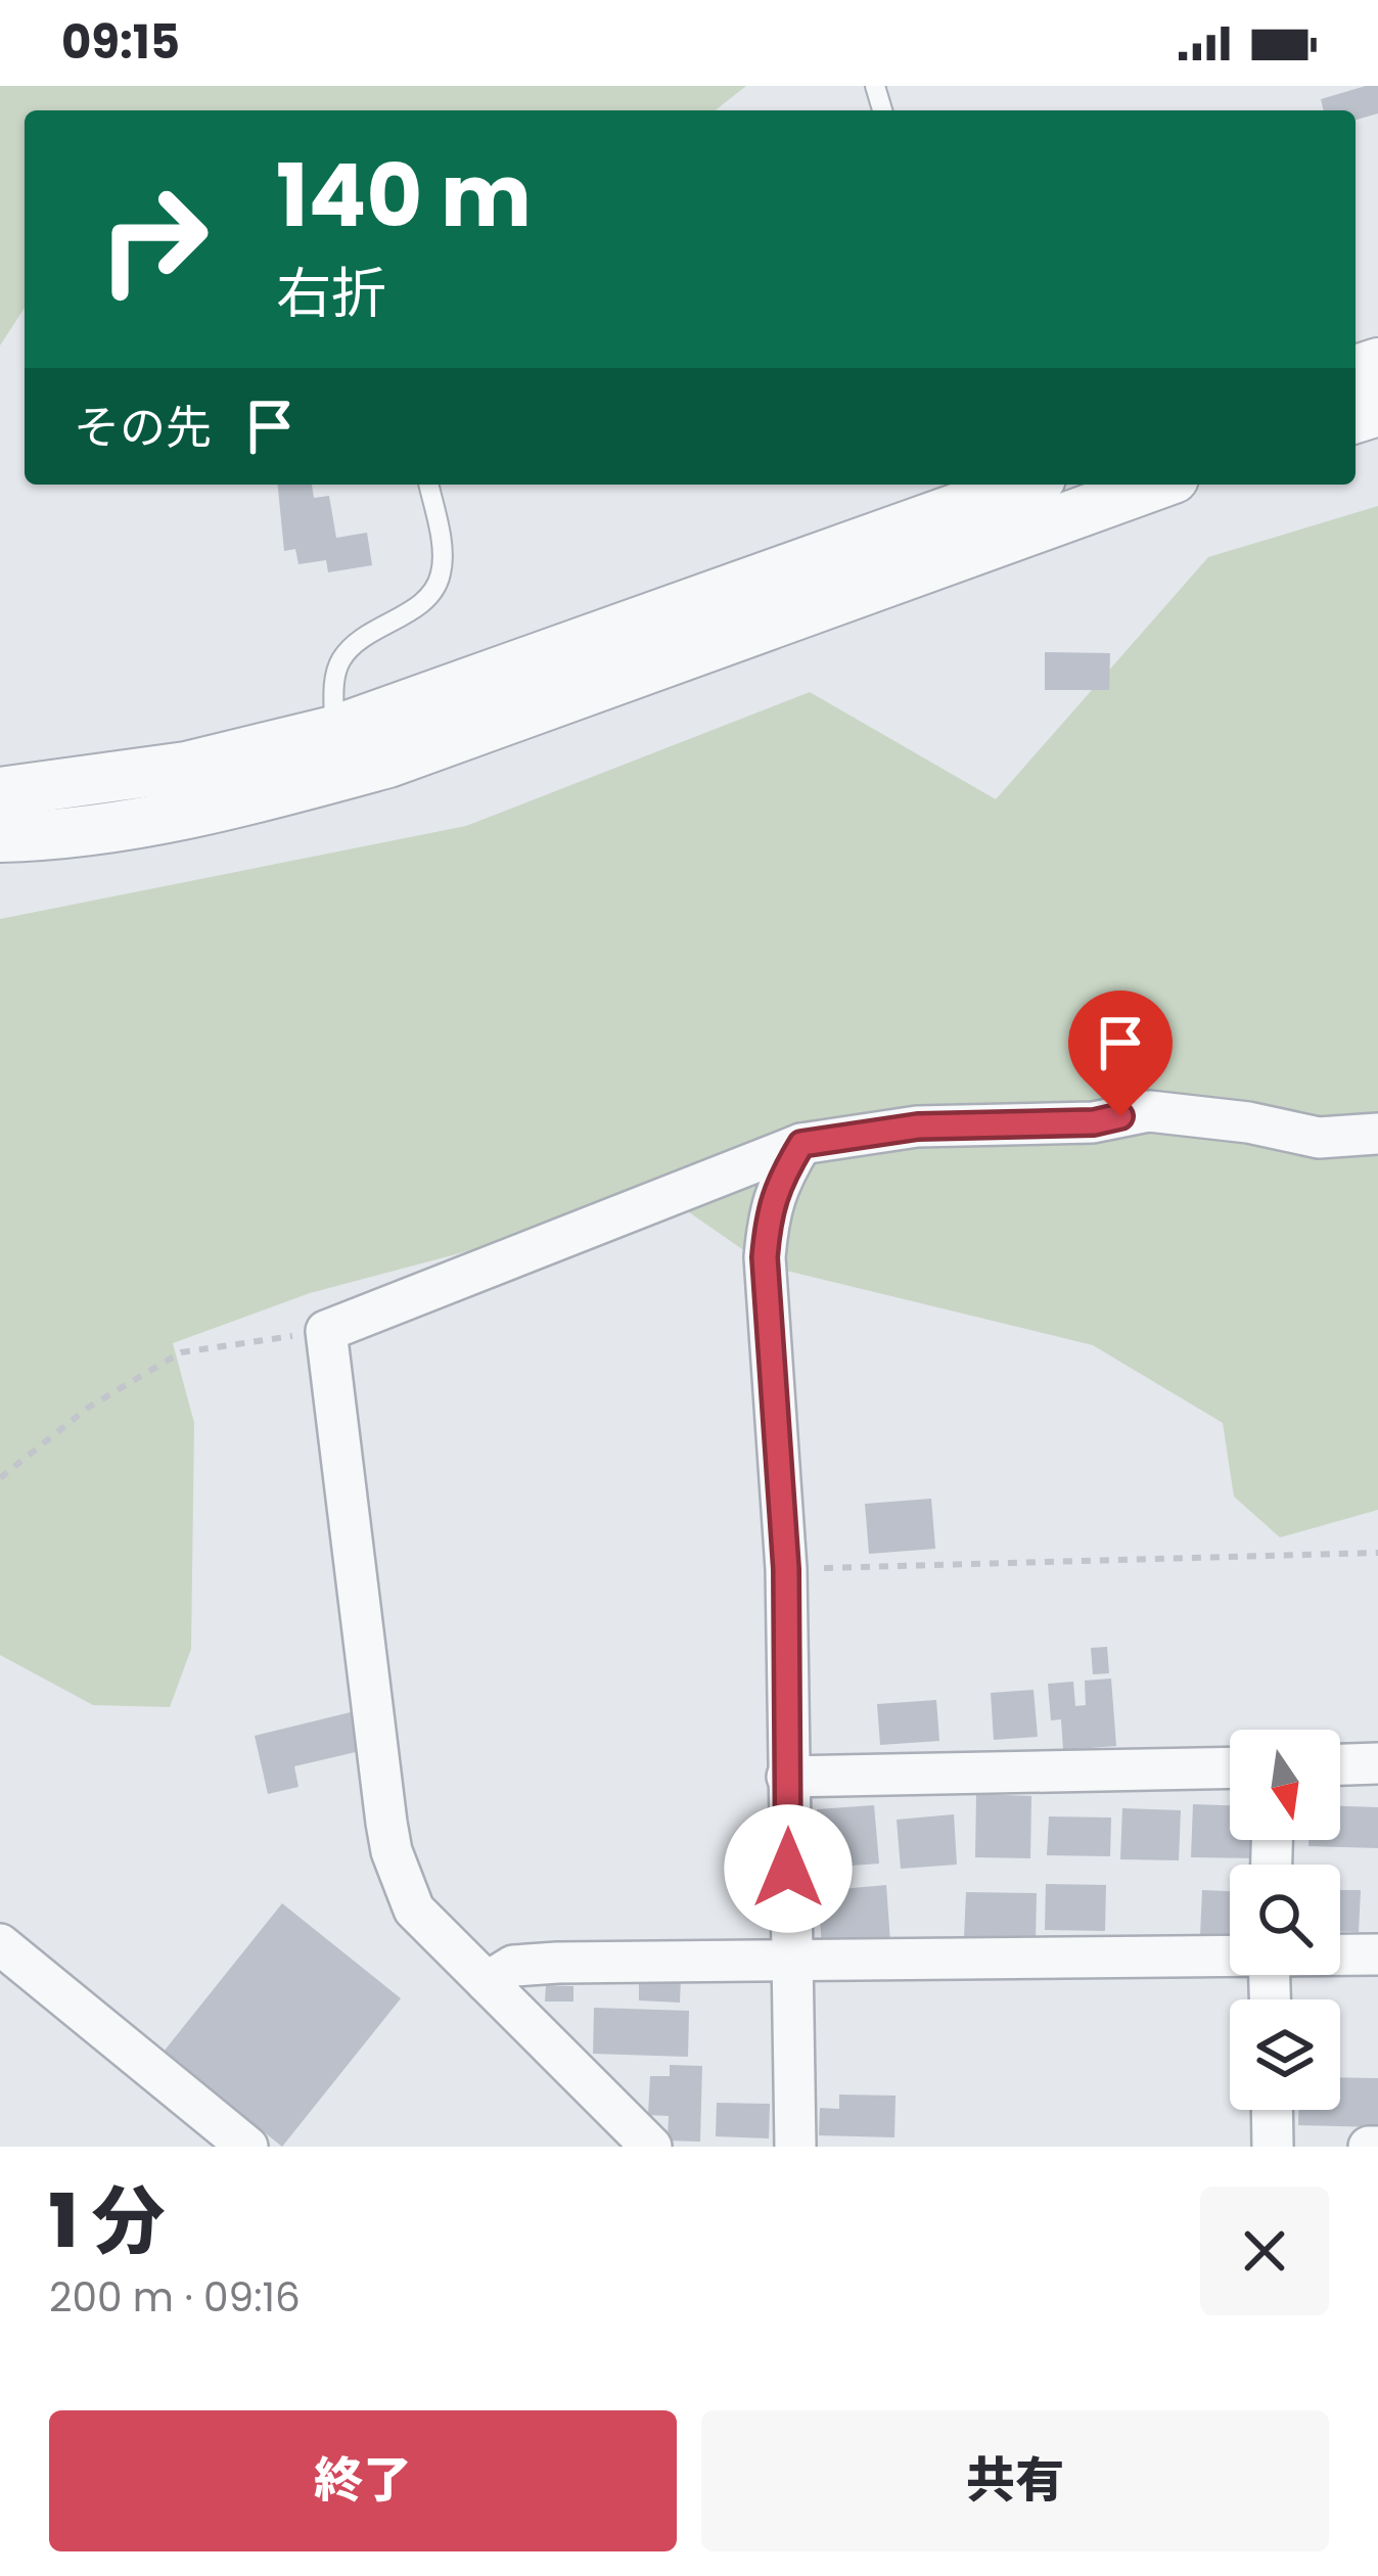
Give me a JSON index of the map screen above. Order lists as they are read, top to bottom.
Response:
{
  "north": "bottom",
  "page": {
    "status": "09:15",
    "turn": ["140 m", "右折"],
    "then": "その先",
    "heading": ["1 分", "200 m · 09:16"],
    "buttons": ["終了", "共有"]
  }
}
